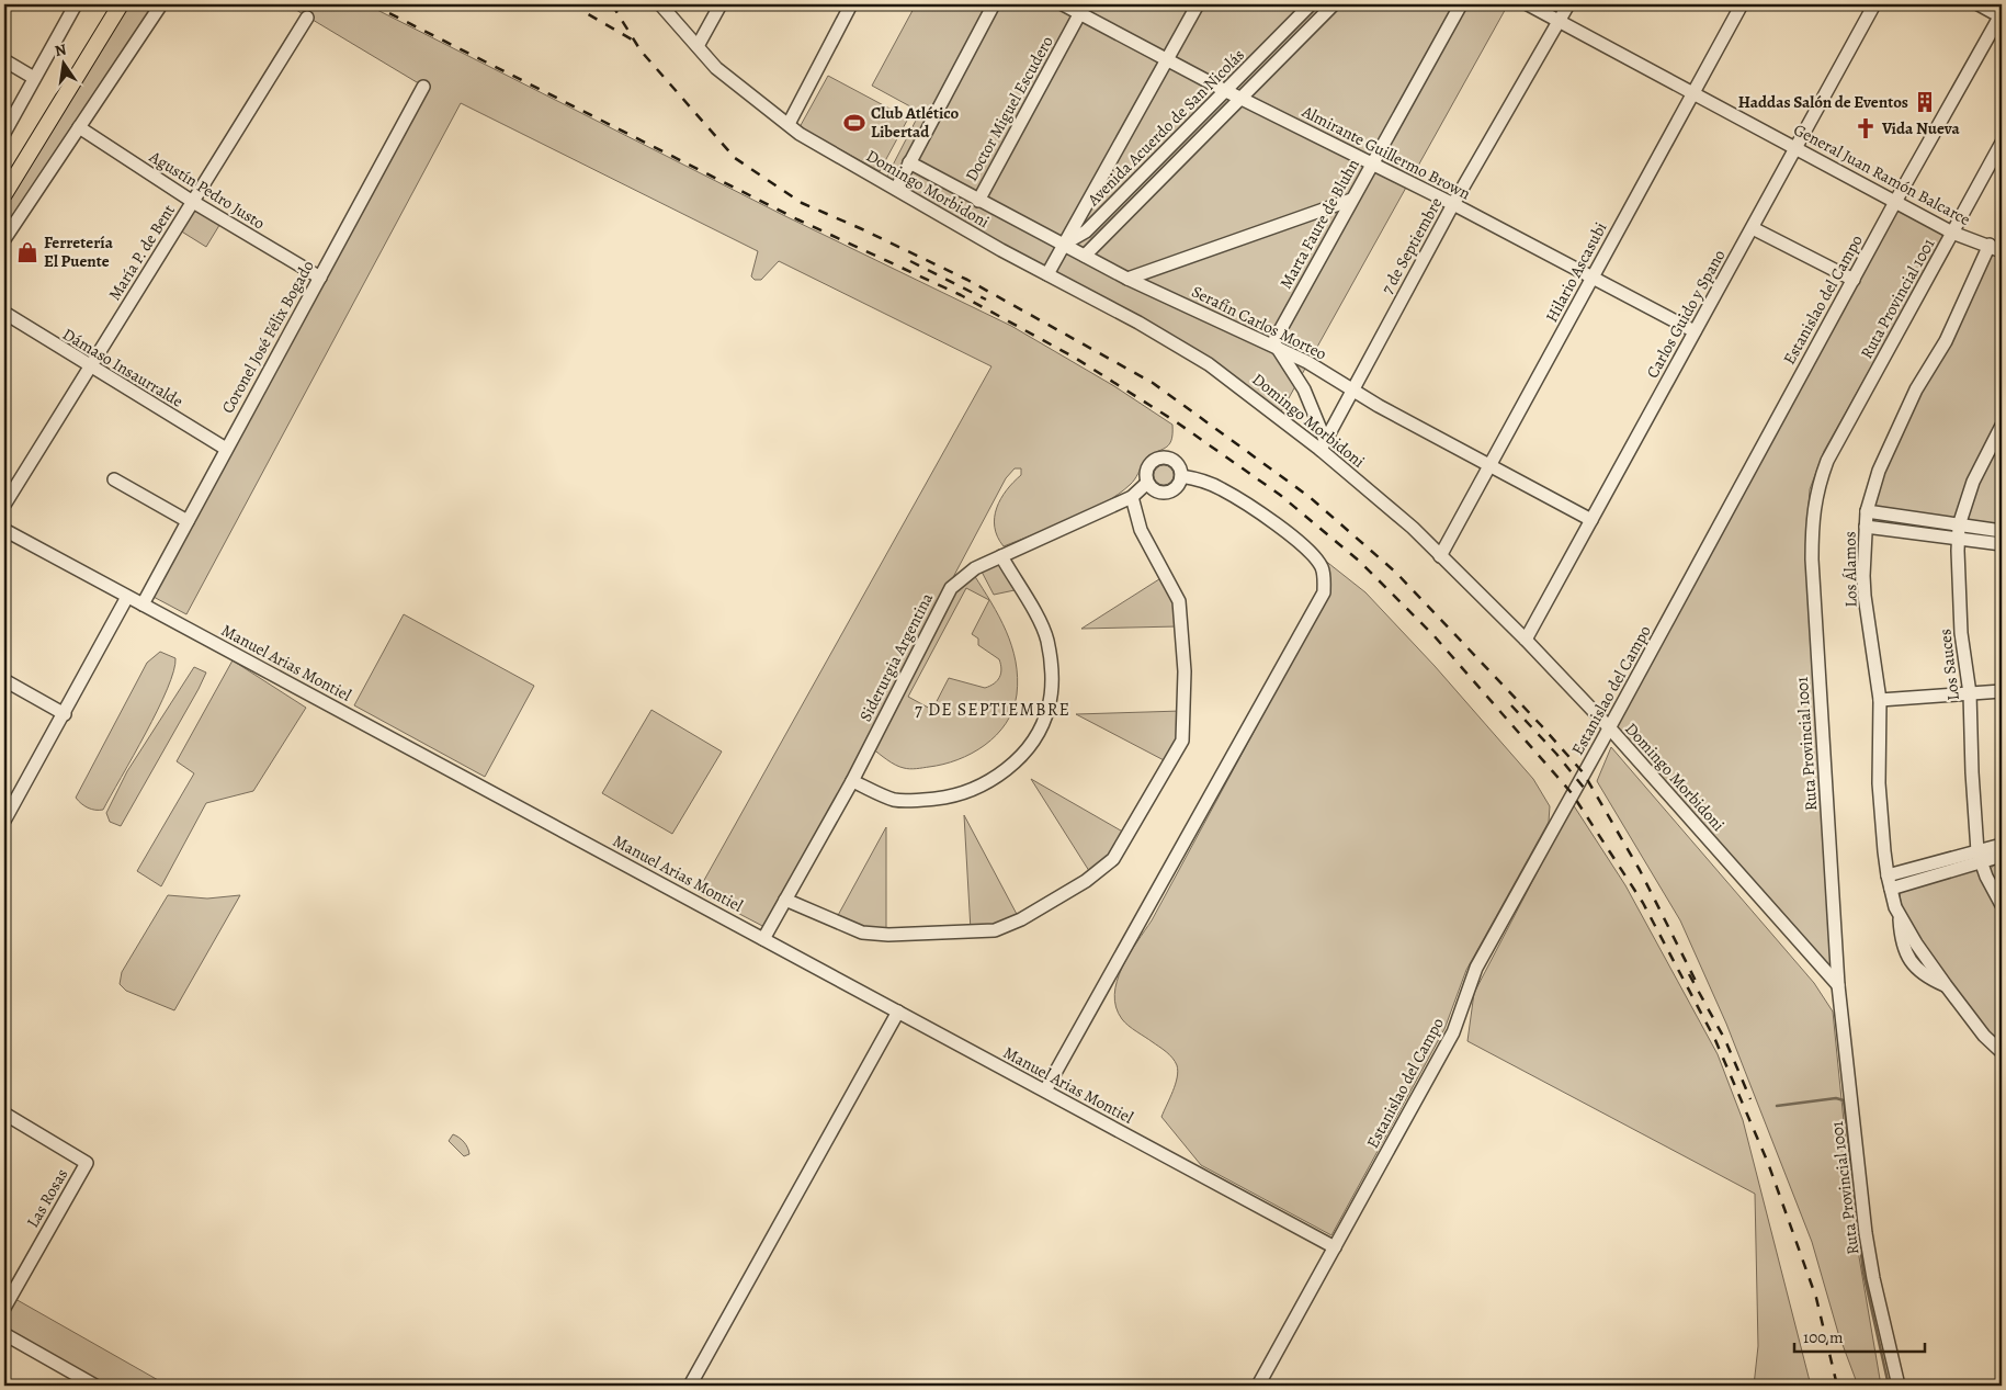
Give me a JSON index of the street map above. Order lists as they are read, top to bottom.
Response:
{
  "streets": {
    "street": [
      "Doctor Miguel Escudero",
      "Avenida Acuerdo de San Nicolás",
      "Almirante Guillermo Brown",
      "General Juan Ramón Balcarce",
      "Domingo Morbidoni",
      "Agustín Pedro Justo",
      "Marta Faure de Bluhn",
      "7 de Septiembre",
      "María P. de Bent",
      "Hilario Ascasubi",
      "Ruta Provincial 1001",
      "Estanislao del Campo",
      "Carlos Guido y Spano",
      "Serafín Carlos Morteo",
      "Coronel José Félix Bogado",
      "Dámaso Insaurralde",
      "Los Álamos",
      "Siderurgia Argentina",
      "Manuel Arias Montiel",
      "Los Sauces",
      "Las Rosas"
    ]
  },
  "crossings": [
    ["Doctor Miguel Escudero", "Almirante Guillermo Brown"],
    ["Doctor Miguel Escudero", "Serafín Carlos Morteo"],
    ["Avenida Acuerdo de San Nicolás", "Almirante Guillermo Brown"],
    ["Avenida Acuerdo de San Nicolás", "Domingo Morbidoni"],
    ["Avenida Acuerdo de San Nicolás", "Serafín Carlos Morteo"],
    ["Almirante Guillermo Brown", "Marta Faure de Bluhn"],
    ["Almirante Guillermo Brown", "7 de Septiembre"],
    ["Almirante Guillermo Brown", "Hilario Ascasubi"],
    ["Almirante Guillermo Brown", "Carlos Guido y Spano"],
    ["General Juan Ramón Balcarce", "7 de Septiembre"],
    ["General Juan Ramón Balcarce", "Hilario Ascasubi"],
    ["General Juan Ramón Balcarce", "Ruta Provincial 1001"],
    ["General Juan Ramón Balcarce", "Estanislao del Campo"],
    ["General Juan Ramón Balcarce", "Carlos Guido y Spano"],
    ["General Juan Ramón Balcarce", "Los Álamos"],
    ["Domingo Morbidoni", "7 de Septiembre"],
    ["Domingo Morbidoni", "Hilario Ascasubi"],
    ["Domingo Morbidoni", "Ruta Provincial 1001"],
    ["Domingo Morbidoni", "Estanislao del Campo"],
    ["Domingo Morbidoni", "Carlos Guido y Spano"],
    ["Agustín Pedro Justo", "María P. de Bent"],
    ["Agustín Pedro Justo", "Coronel José Félix Bogado"],
    ["Marta Faure de Bluhn", "Serafín Carlos Morteo"],
    ["7 de Septiembre", "Serafín Carlos Morteo"],
    ["María P. de Bent", "Dámaso Insaurralde"],
    ["Hilario Ascasubi", "Serafín Carlos Morteo"],
    ["Estanislao del Campo", "Manuel Arias Montiel"],
    ["Carlos Guido y Spano", "Serafín Carlos Morteo"],
    ["Coronel José Félix Bogado", "Dámaso Insaurralde"],
    ["Coronel José Félix Bogado", "Manuel Arias Montiel"],
    ["Siderurgia Argentina", "Manuel Arias Montiel"]
  ],
  "districts": ["7 DE SEPTIEMBRE"],
  "places": {
    "building": ["Haddas Salón de Eventos"],
    "sports": ["Club Atlético Libertad"],
    "church": ["Vida Nueva"],
    "shop": ["Ferretería El Puente"]
  },
  "scale_bar": "100 m",
  "north": "top"
}
